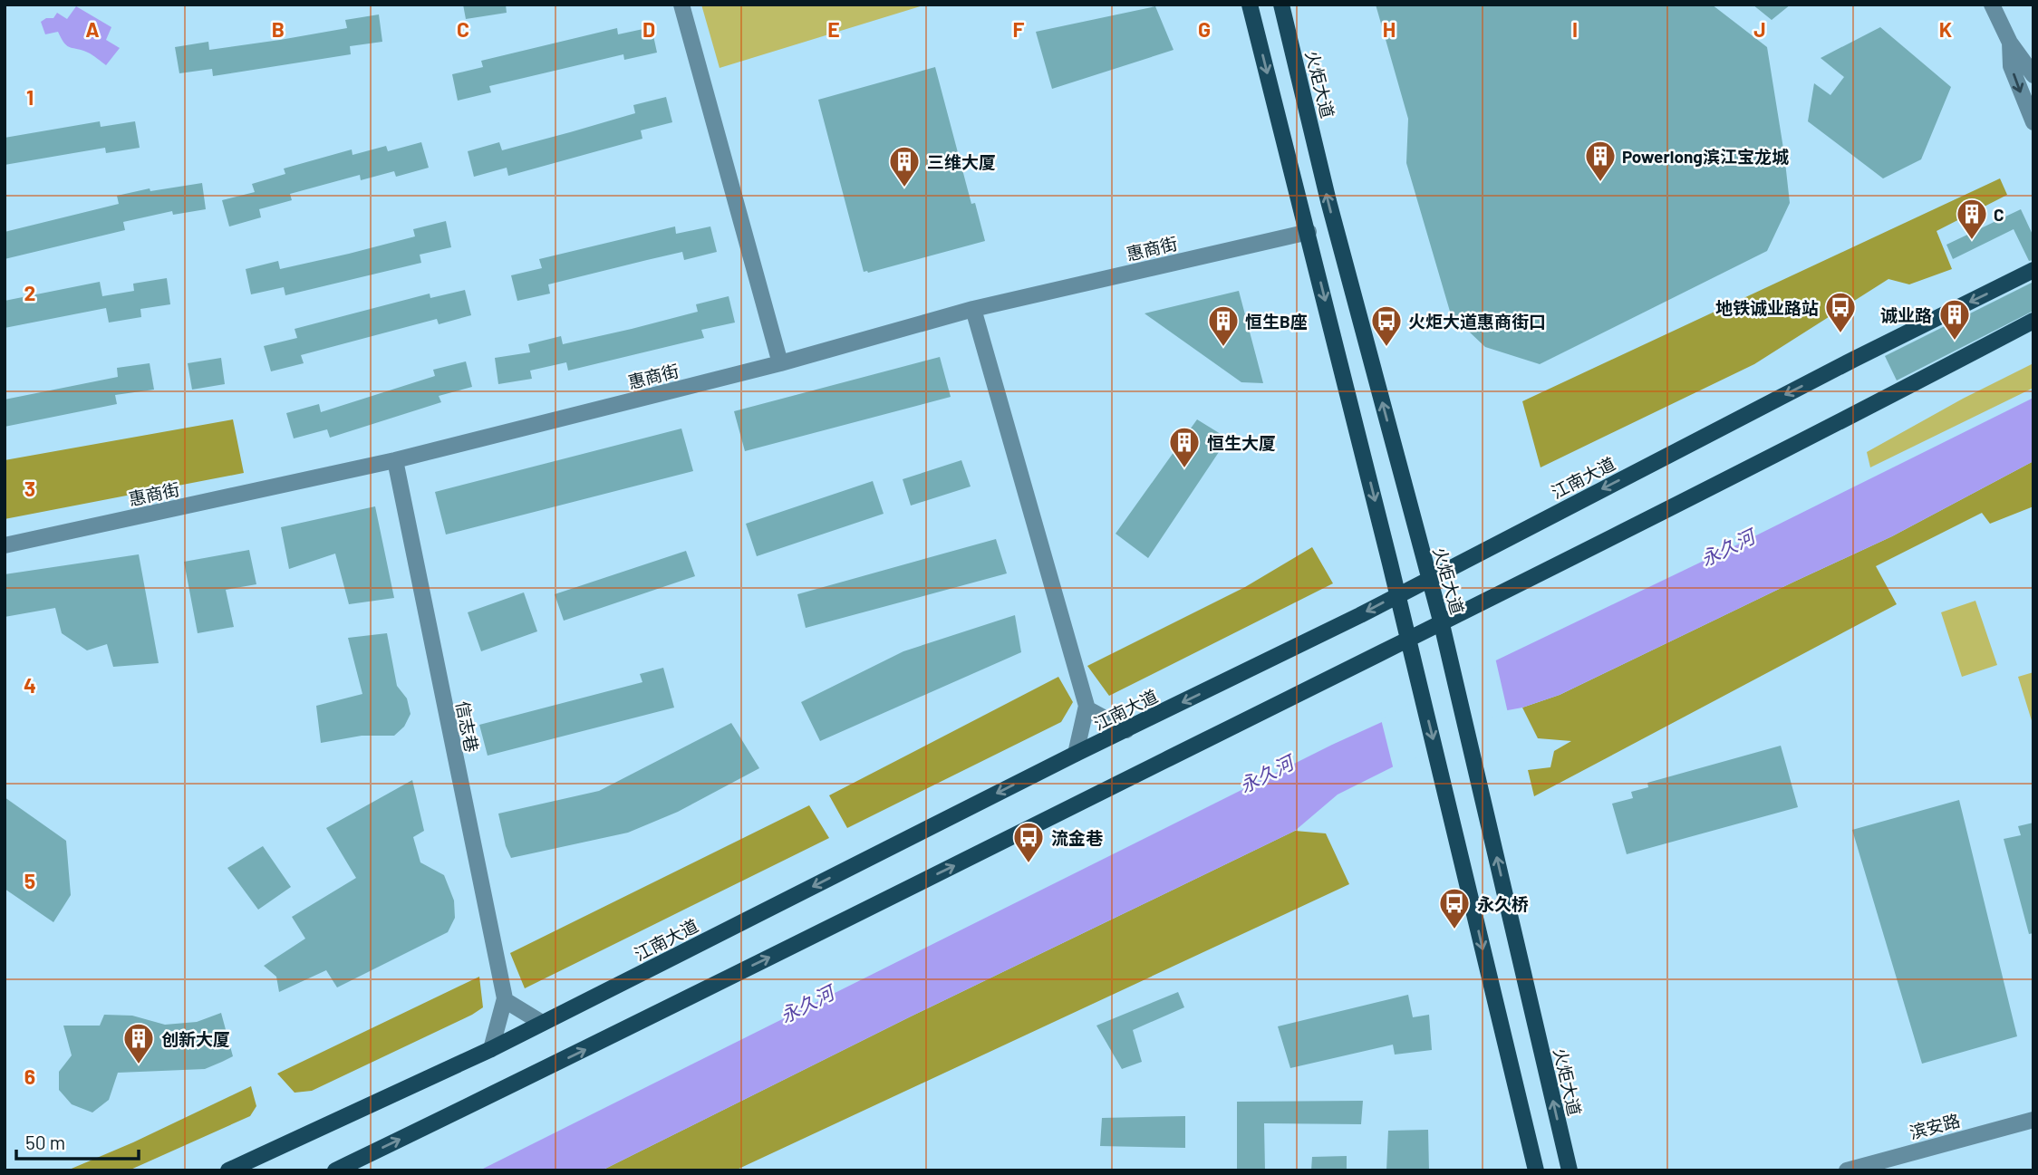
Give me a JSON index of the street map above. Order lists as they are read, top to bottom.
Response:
{
  "streets": {
    "main road": ["火炬大道", "江南大道"],
    "street": ["惠商街", "信志巷", "滨安路"]
  },
  "crossings": [
    ["火炬大道", "江南大道"],
    ["惠商街", "信志巷"],
    ["江南大道", "信志巷"]
  ],
  "water": ["永久河"],
  "places": {
    "building": [
      "Powerlong滨江宝龙城",
      "三维大厦",
      "C",
      "诚业路",
      "恒生B座",
      "恒生大厦",
      "创新大厦"
    ],
    "bus stop": [
      "地铁诚业路站",
      "火炬大道惠商街口",
      "流金巷",
      "永久桥"
    ]
  },
  "scale_bar": "50 m",
  "grid": {
    "columns": [
      "A",
      "B",
      "C",
      "D",
      "E",
      "F",
      "G",
      "H",
      "I",
      "J",
      "K"
    ],
    "rows": [
      "1",
      "2",
      "3",
      "4",
      "5",
      "6"
    ]
  }
}
